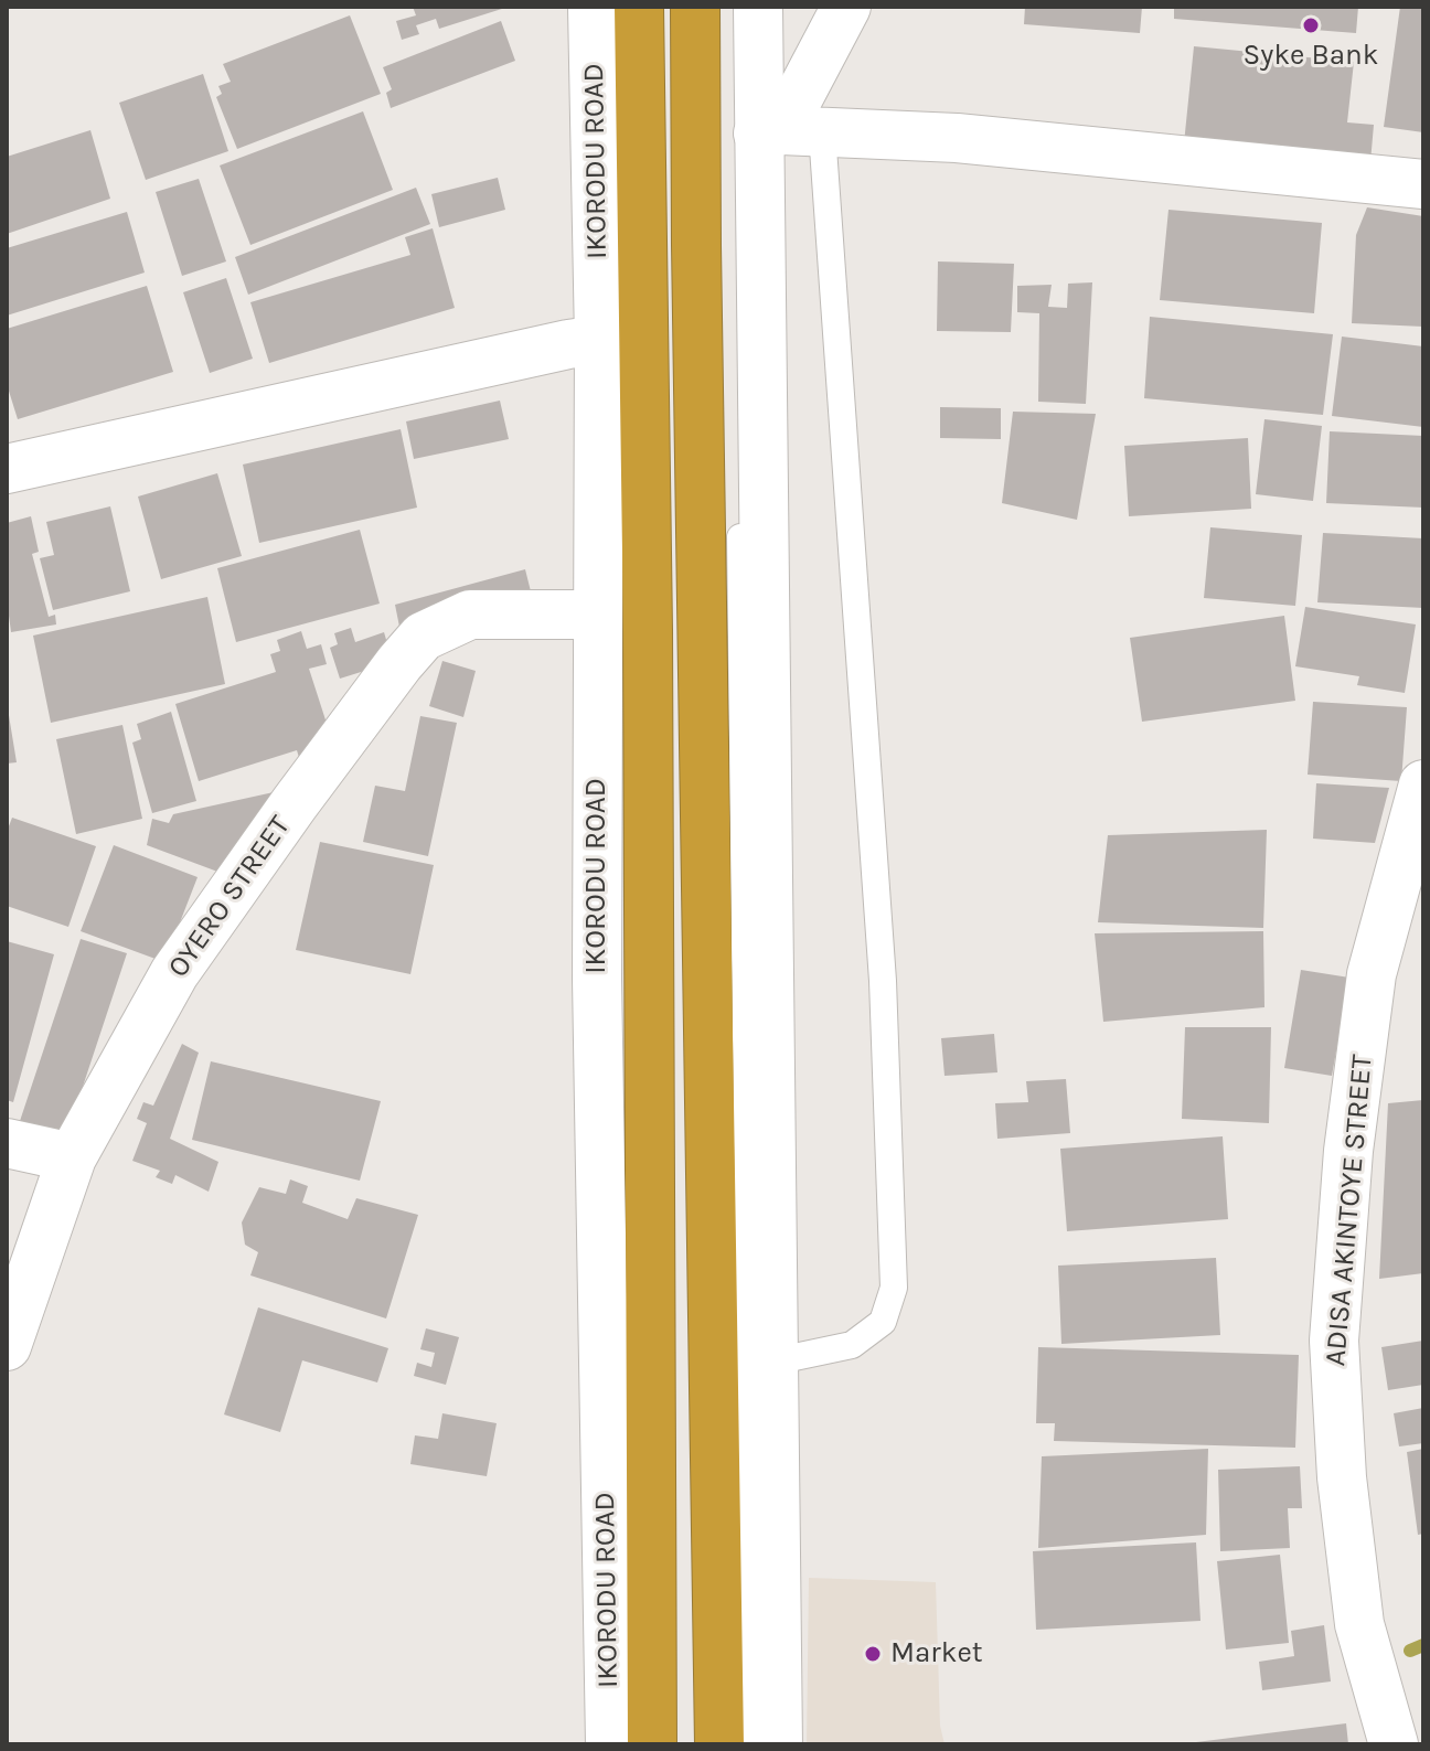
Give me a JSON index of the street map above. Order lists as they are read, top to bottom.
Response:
{
  "streets": {
    "highway": ["IKORODU ROAD"],
    "street": ["OYERO STREET", "ADISA AKINTOYE STREET"]
  },
  "crossings": [
    ["IKORODU ROAD", "OYERO STREET"]
  ],
  "places": ["Syke Bank", "Market"]
}
